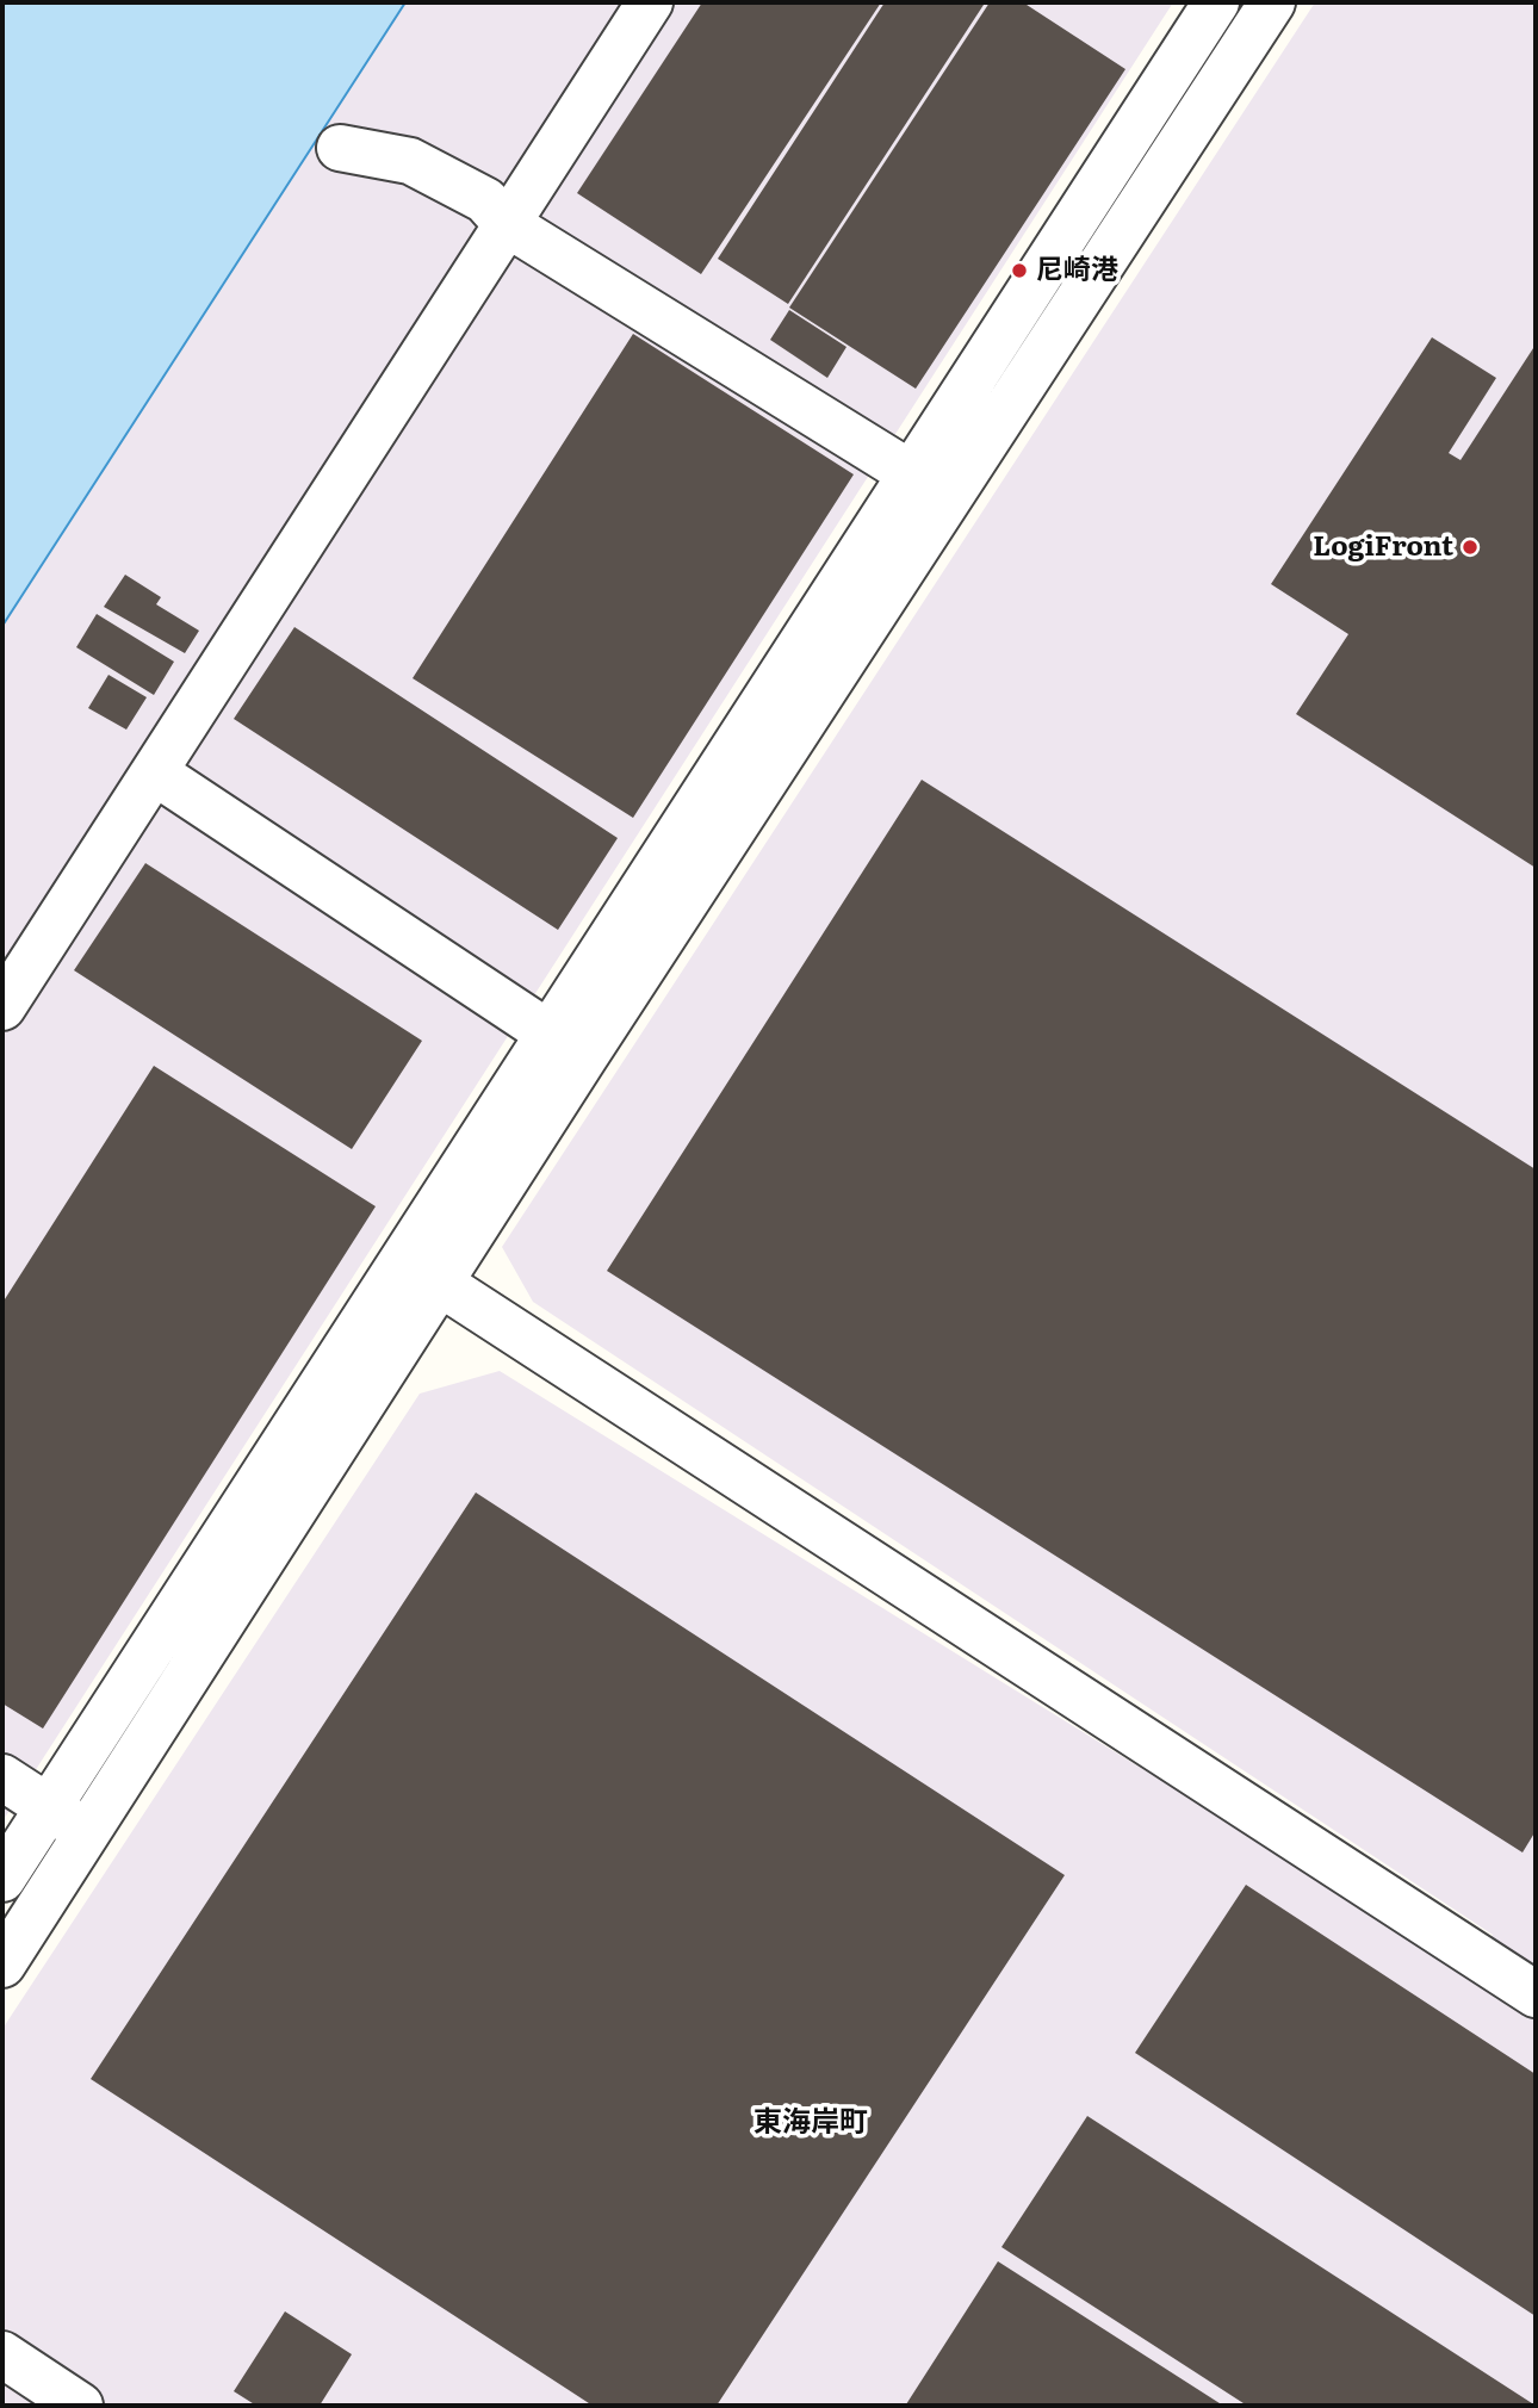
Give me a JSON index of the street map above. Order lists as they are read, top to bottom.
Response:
{
  "districts": ["東海岸町"],
  "places": ["尼崎港", "LogiFront"]
}
